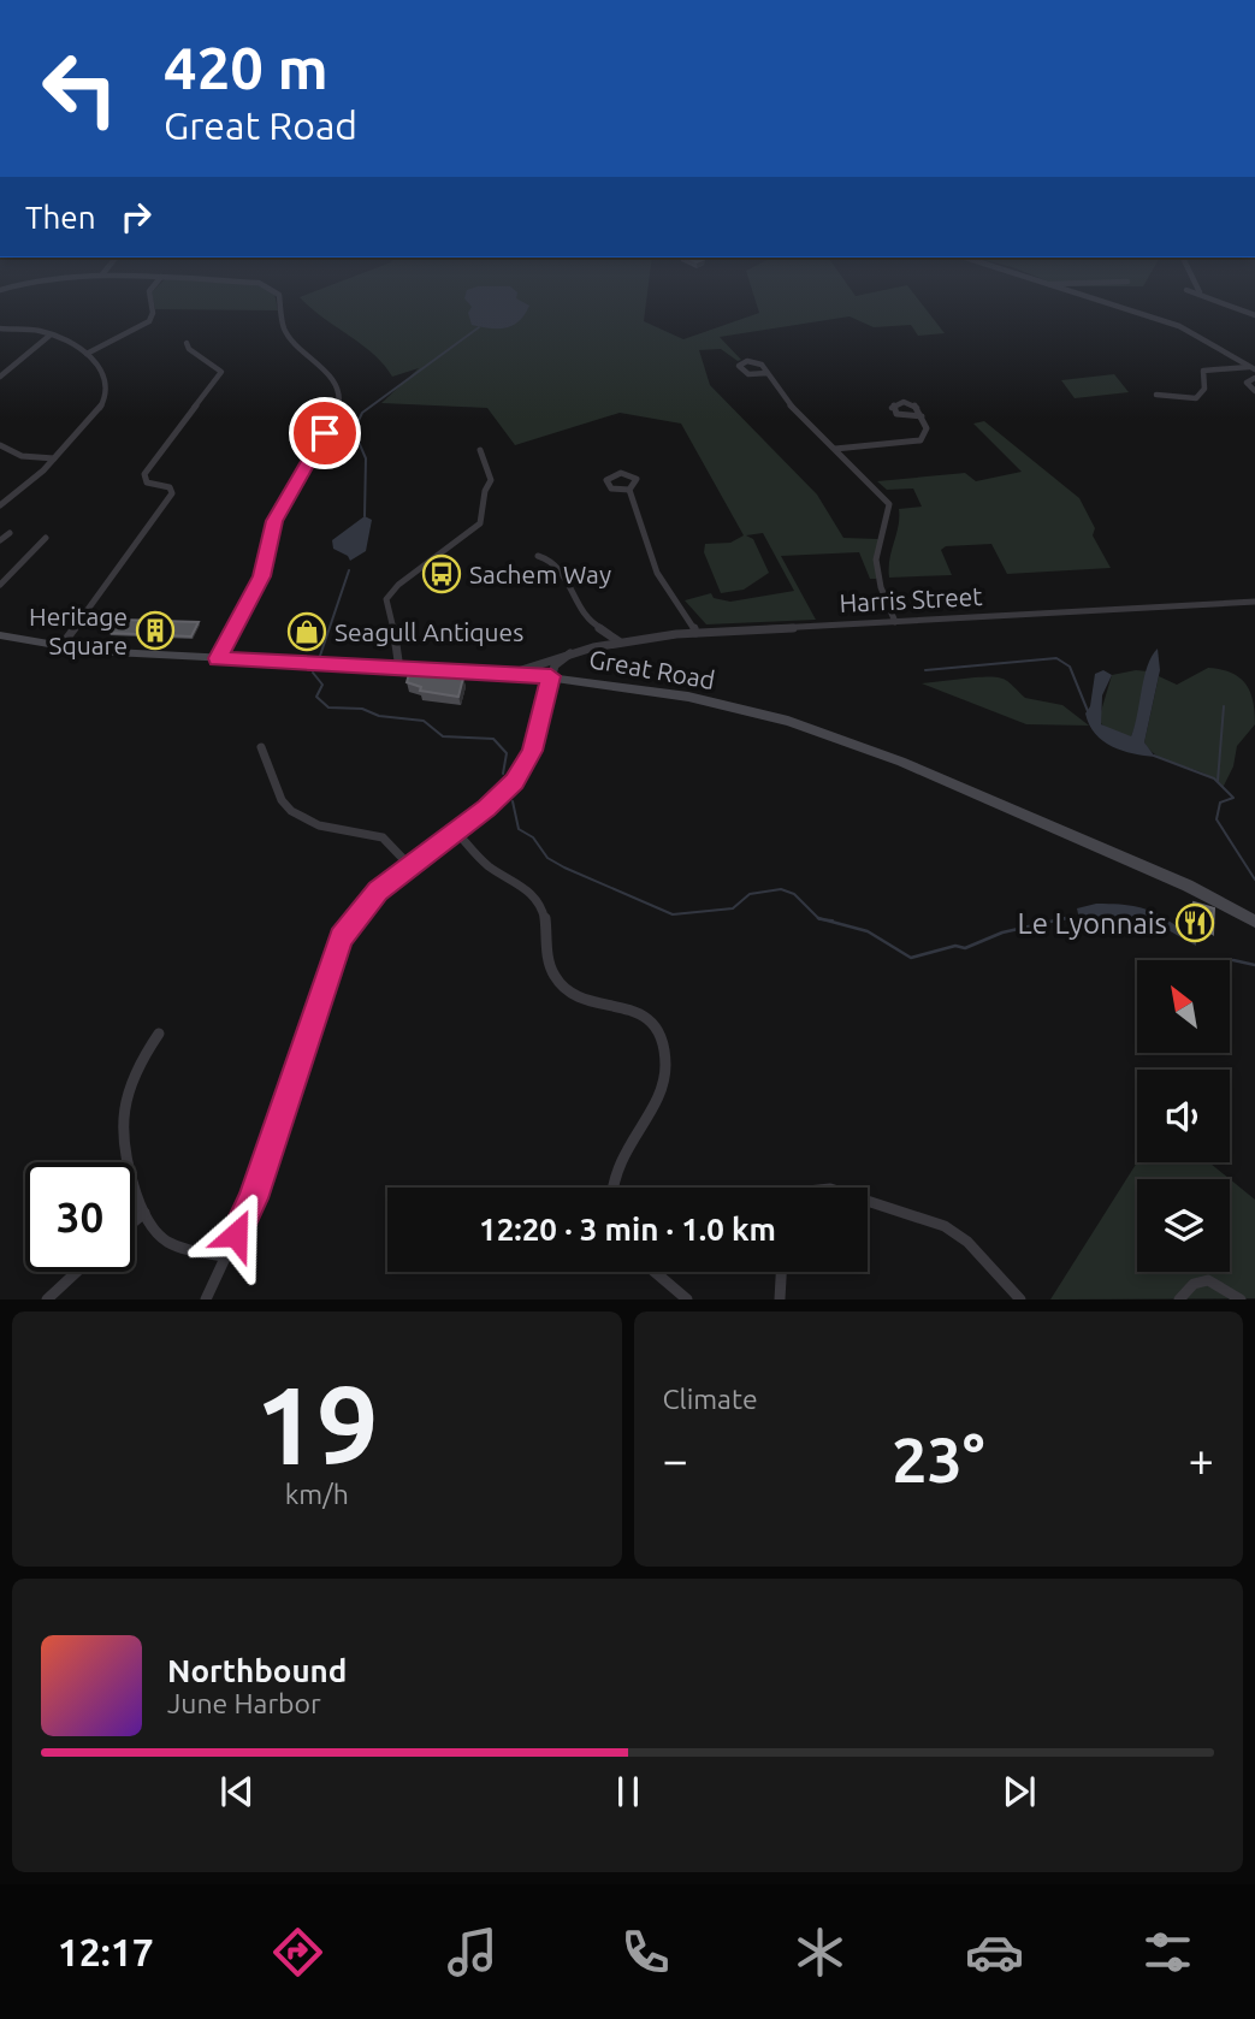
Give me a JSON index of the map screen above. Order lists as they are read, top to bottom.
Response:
{
  "streets": {
    "main road": ["Great Road"],
    "street": ["Harris Street"]
  },
  "crossings": [
    ["Harris Street", "Great Road"]
  ],
  "places": {
    "bus stop": ["Sachem Way"],
    "building": ["Heritage Square"],
    "shop": ["Seagull Antiques"],
    "restaurant": ["Le Lyonnais"]
  },
  "north": "top left",
  "page": {
    "turn": ["420 m", "Great Road"],
    "then": "Then",
    "limit": "30",
    "trip": "12:20 · 3 min · 1.0 km",
    "tile": [
      ["19", "km/h"],
      "Climate"
    ],
    "heat": ["−", "23°", "+"],
    "song": ["Northbound", "June Harbor"],
    "tabs": "12:17"
  }
}
